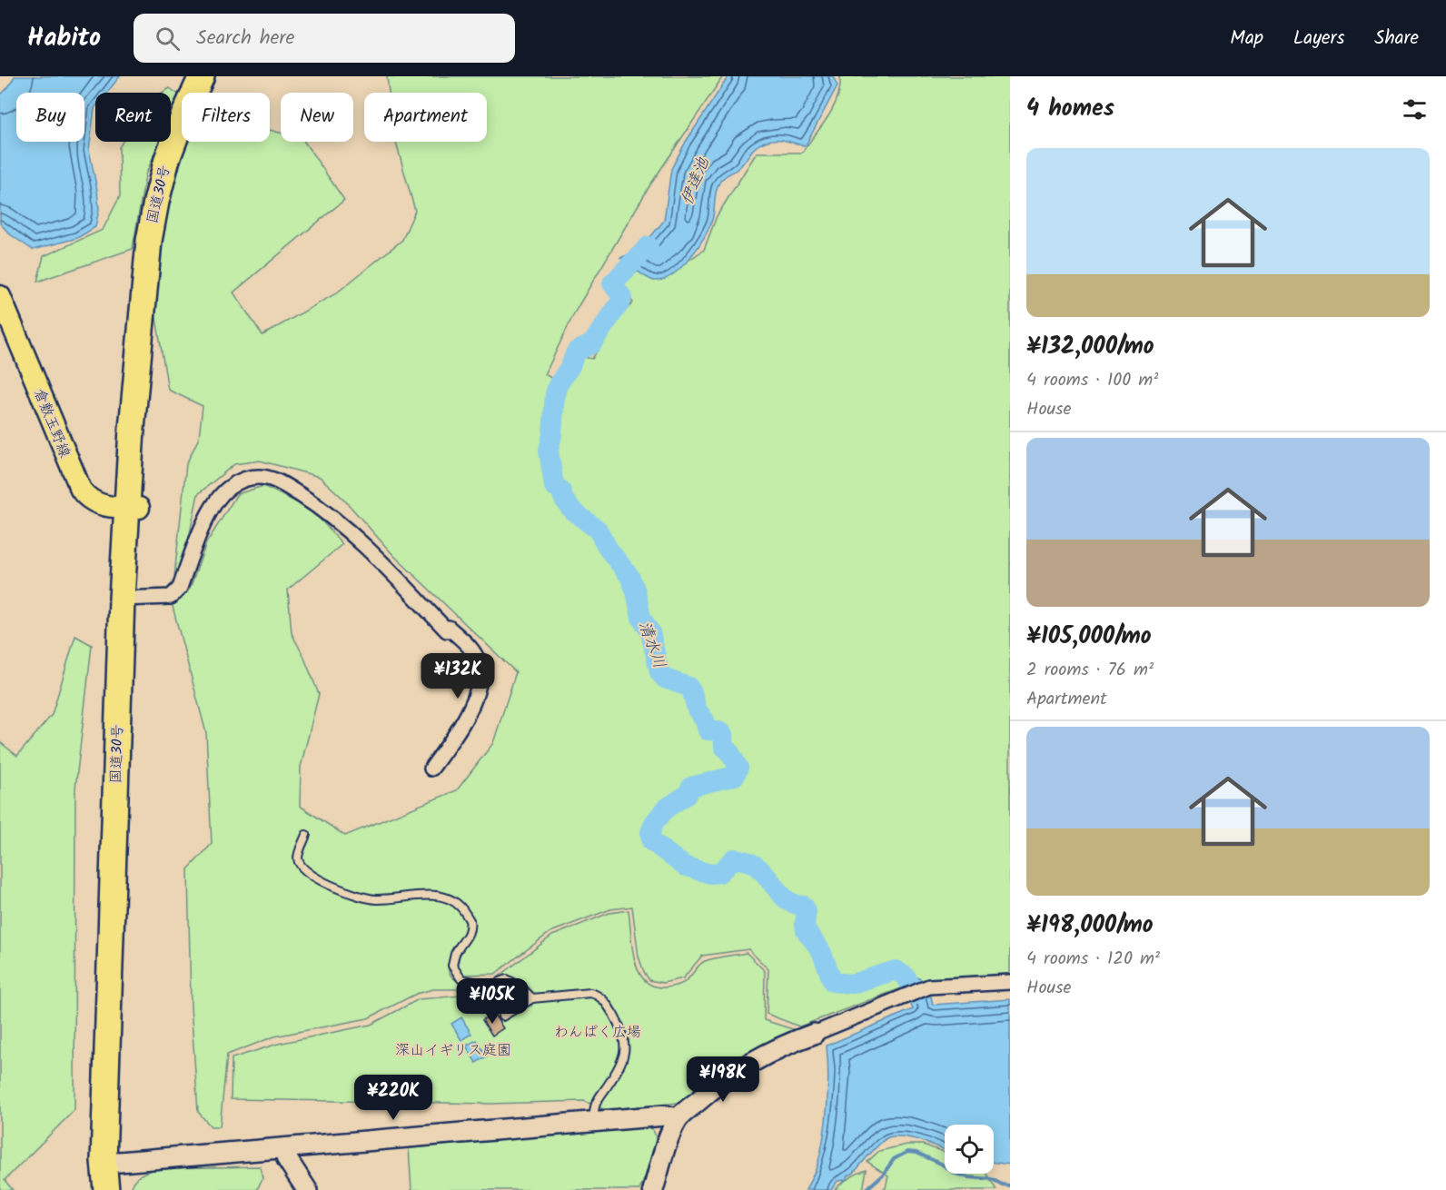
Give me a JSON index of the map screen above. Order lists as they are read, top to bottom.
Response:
{
  "streets": {
    "highway": ["国道30号"],
    "main road": ["倉敷玉野線"]
  },
  "crossings": [
    ["国道30号", "倉敷玉野線"]
  ],
  "water": ["伊達池", "清水川"],
  "parks": ["わんぱく広場", "深山イギリス庭園"],
  "page": {
    "header": "Habito",
    "search": "Search here",
    "nav": ["Map", "Layers", "Share"],
    "heading": "4 homes",
    "chip": [
      "Buy",
      "Rent",
      "Filters",
      "New",
      "Apartment"
    ],
    "list": [
      {
        "name": "¥132,000/mo",
        "note": "4 rooms · 100 m² · House"
      },
      {
        "name": "¥105,000/mo",
        "note": "2 rooms · 76 m² · Apartment"
      },
      {
        "name": "¥198,000/mo",
        "note": "4 rooms · 120 m² · House"
      }
    ],
    "price": [
      "¥132K",
      "¥105K",
      "¥198K",
      "¥220K"
    ]
  }
}
